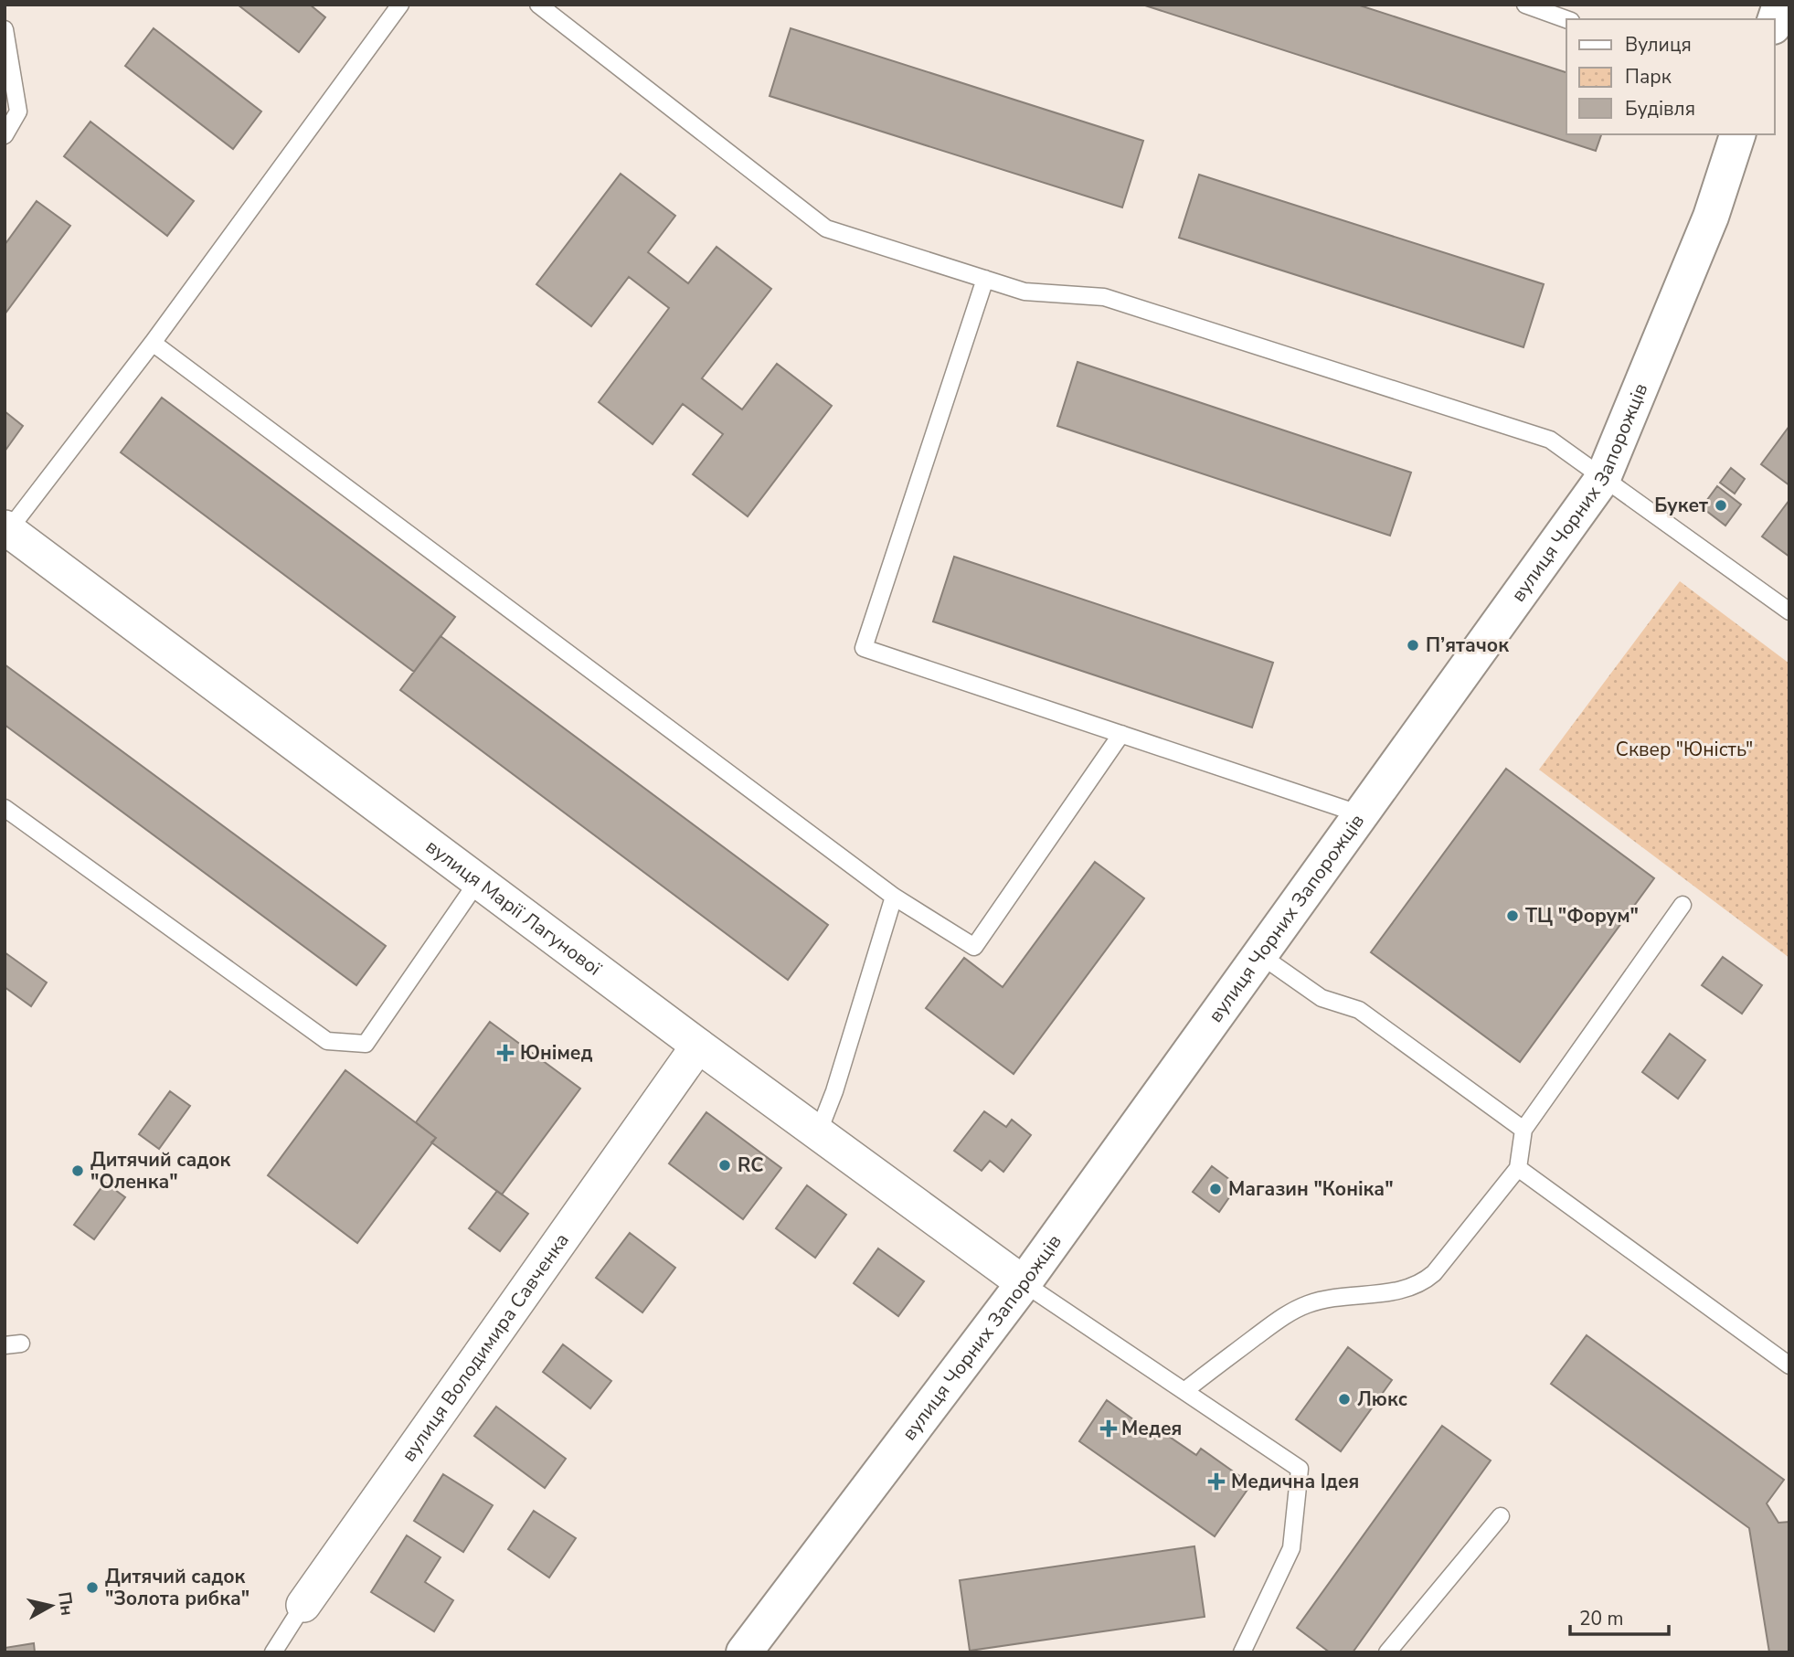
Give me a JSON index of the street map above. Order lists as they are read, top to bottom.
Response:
{
  "streets": {
    "street": ["вулиця Чорних Запорожців", "вулиця Марії Лагунової", "вулиця Володимира Савченка"]
  },
  "crossings": [
    ["вулиця Чорних Запорожців", "вулиця Марії Лагунової"],
    ["вулиця Марії Лагунової", "вулиця Володимира Савченка"]
  ],
  "parks": ["Сквер \"Юність\""],
  "places": {
    "other": [
      "Букет",
      "П’ятачок",
      "ТЦ \"Форум\"",
      "RC",
      "Дитячий садок \"Оленка\"",
      "Магазин \"Коніка\"",
      "Люкс",
      "Дитячий садок \"Золота рибка\""
    ],
    "health": ["Юнімед", "Медея", "Медична Ідея"]
  },
  "legend": ["Вулиця", "Парк", "Будівля"],
  "scale_bar": "20 m",
  "north": "right"
}
